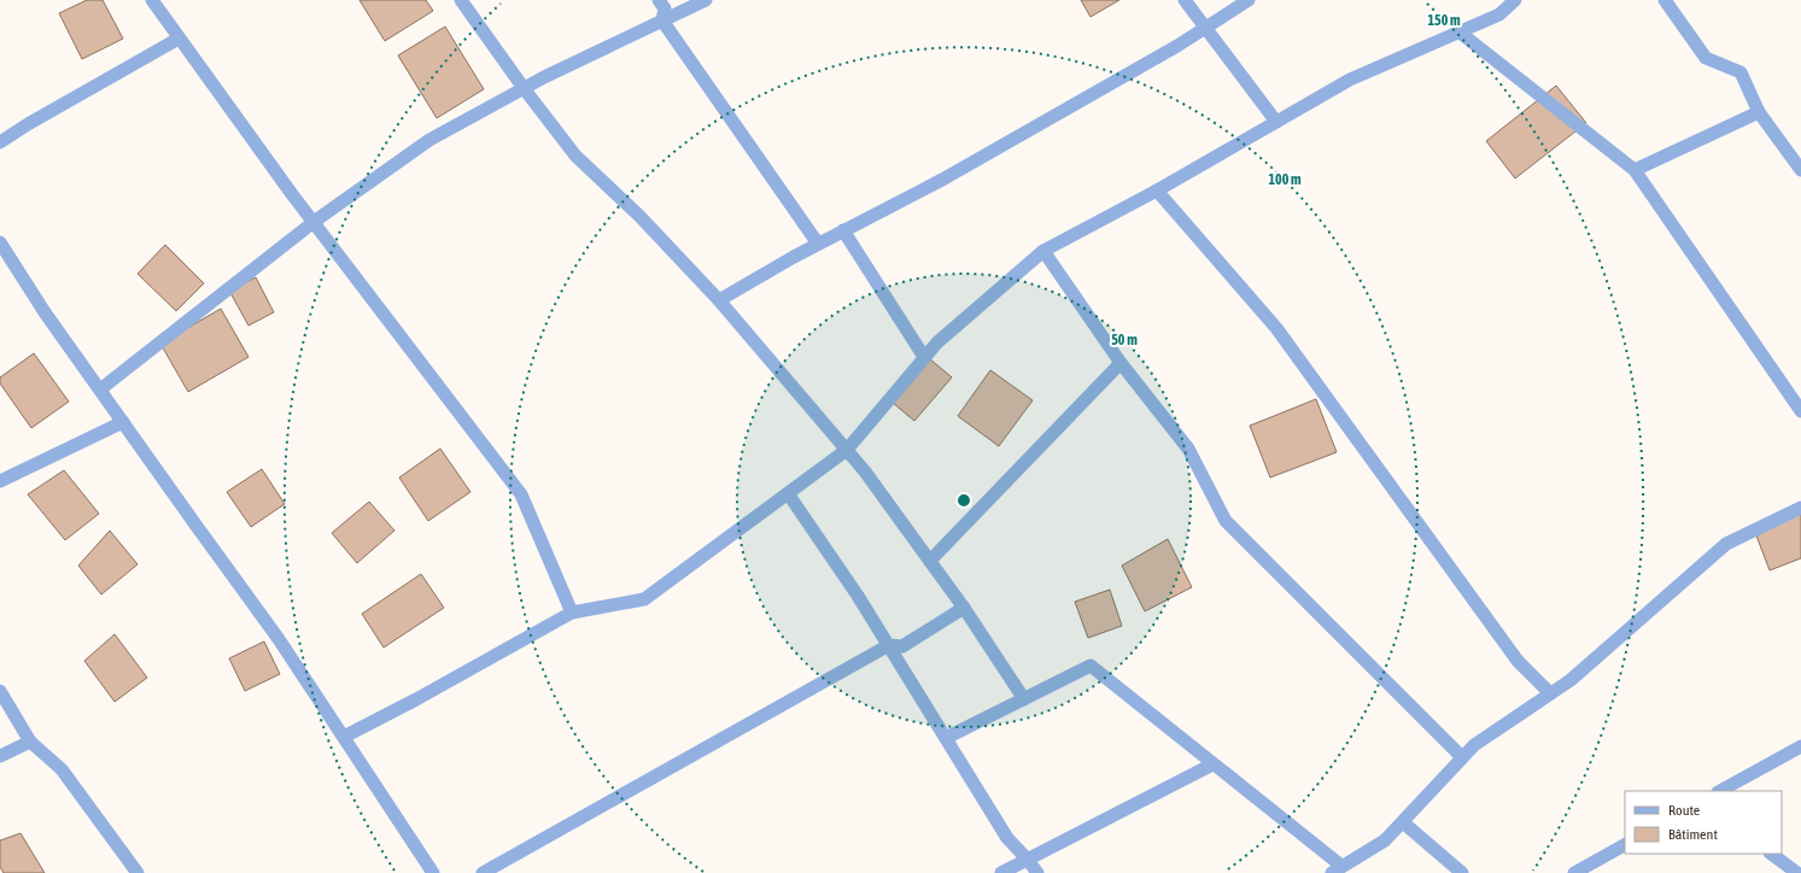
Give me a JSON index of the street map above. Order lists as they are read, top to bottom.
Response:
{
  "legend": ["Route", "Bâtiment"],
  "rings": ["150 m", "100 m", "50 m"]
}
